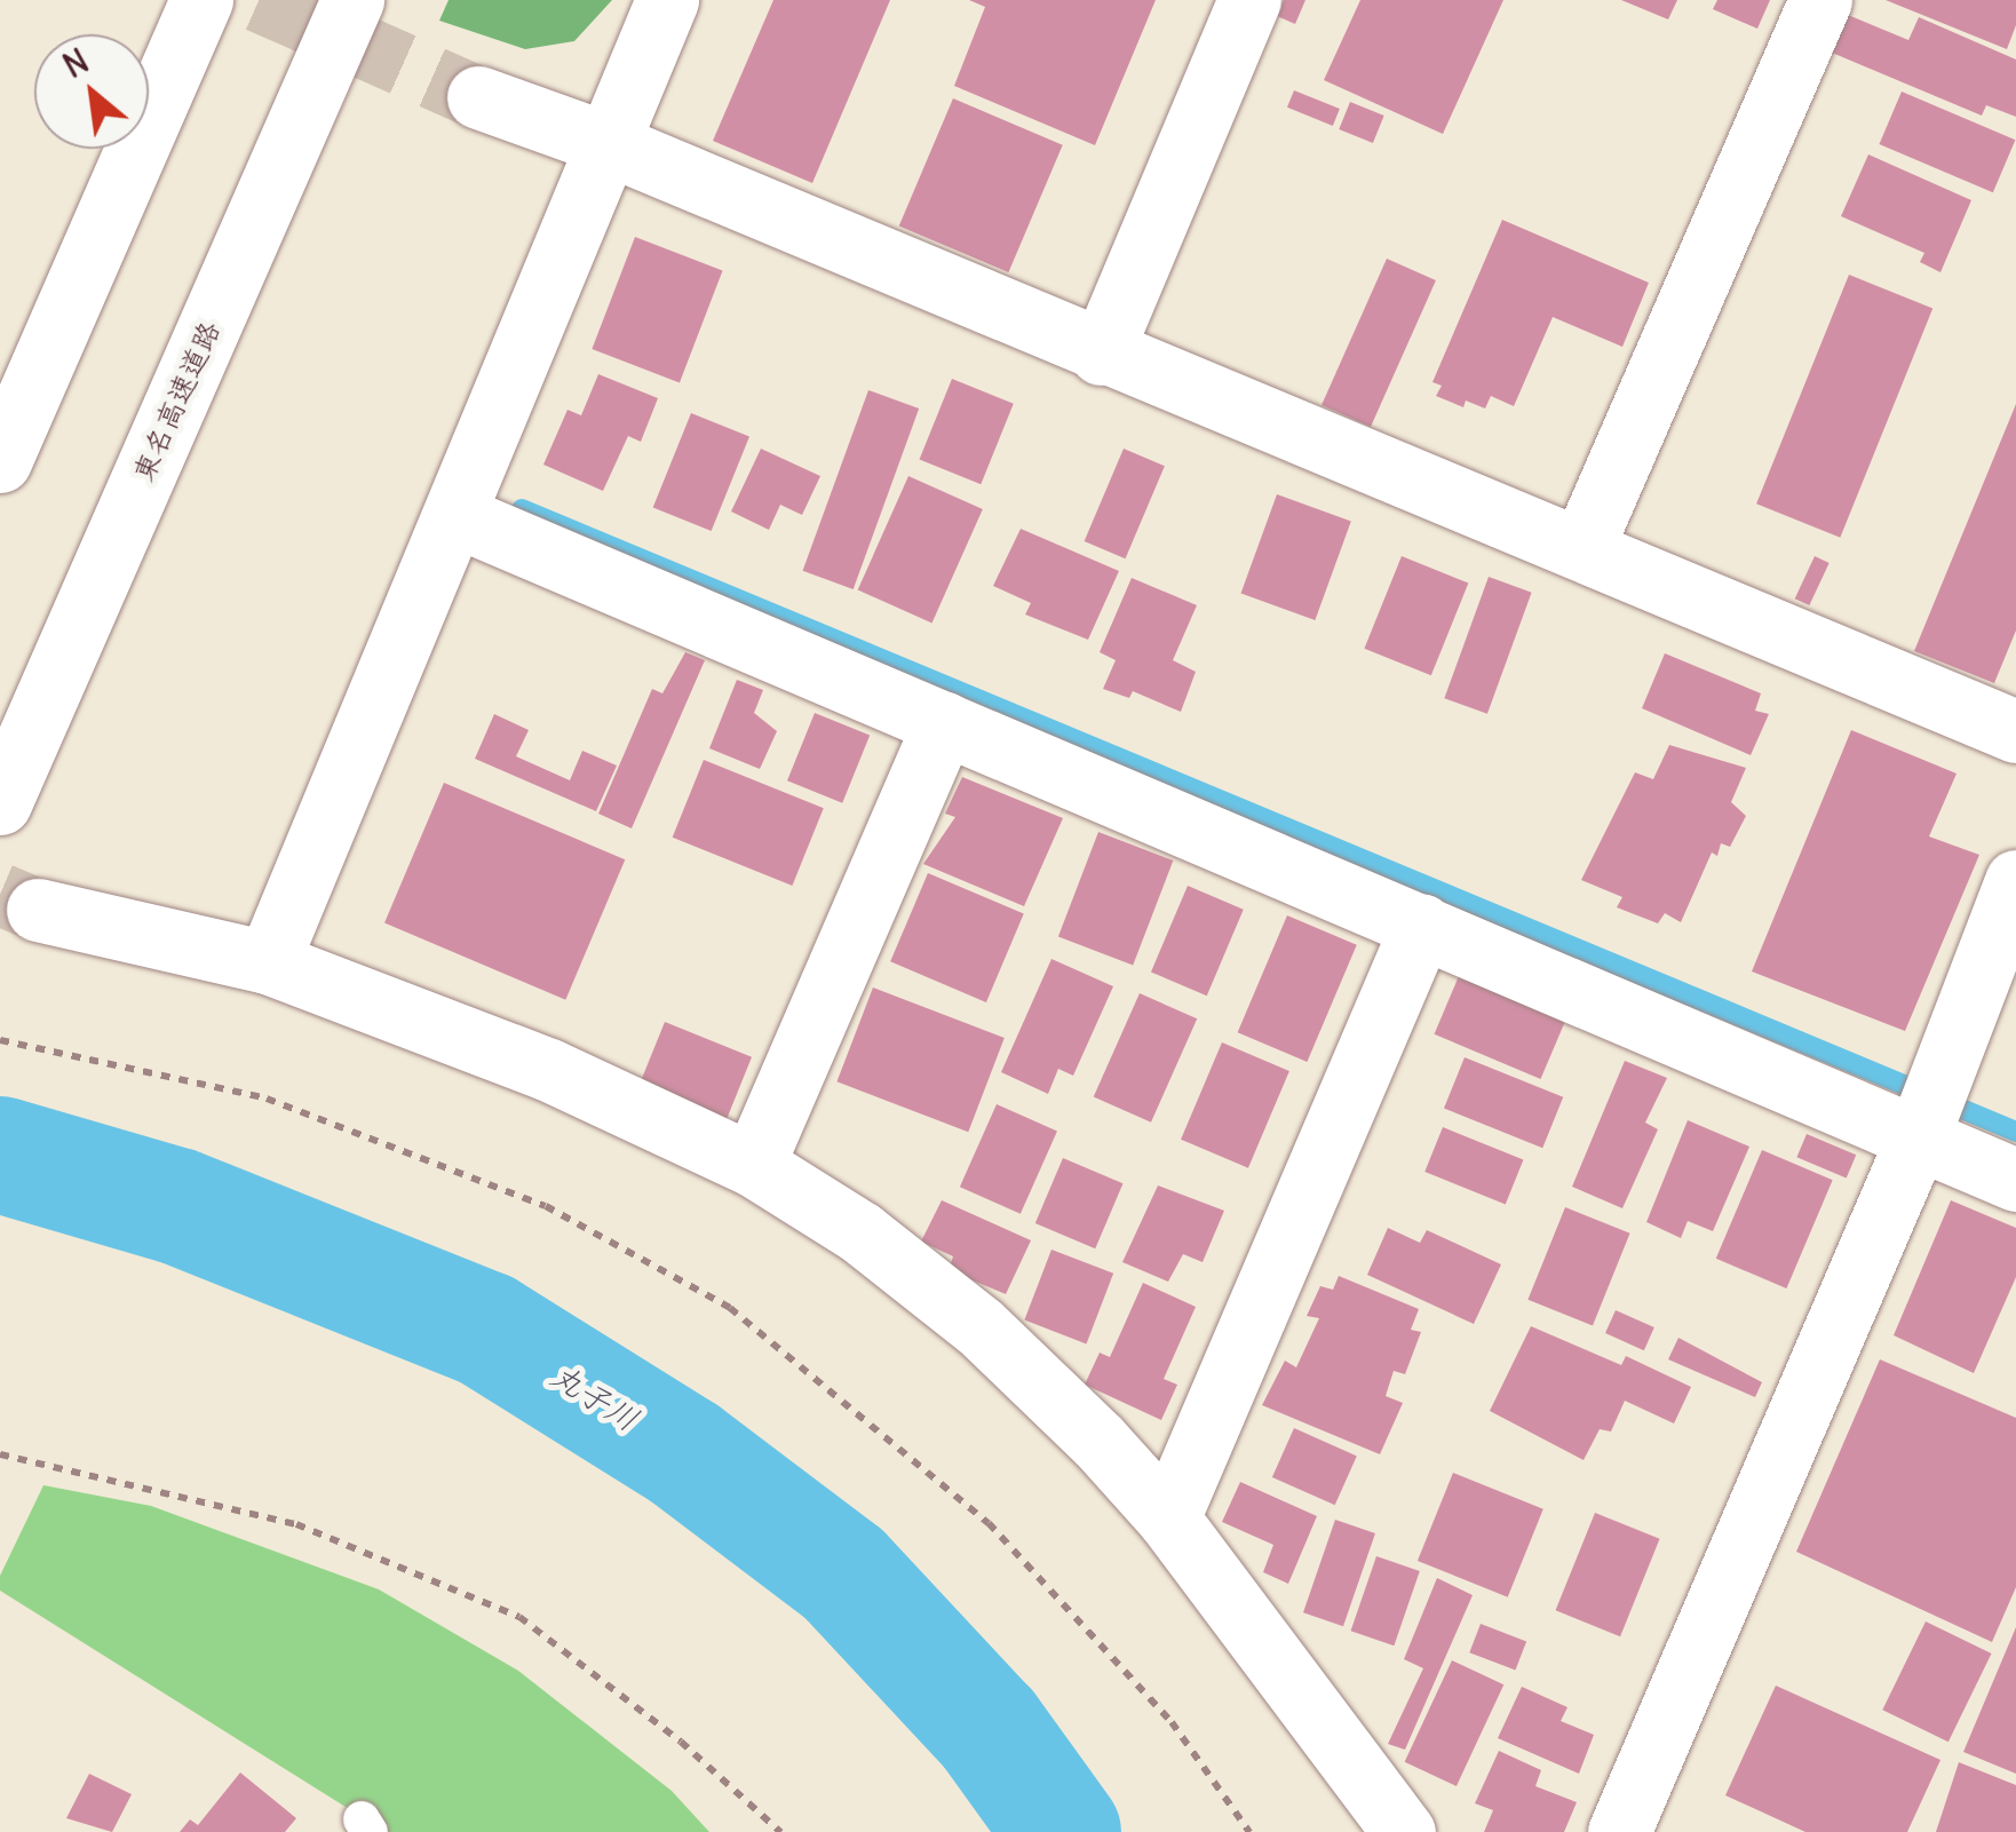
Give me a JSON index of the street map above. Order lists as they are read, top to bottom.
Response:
{
  "streets": {
    "main road": ["東名高速道路"]
  },
  "water": ["丸子川"],
  "north": "top left"
}
